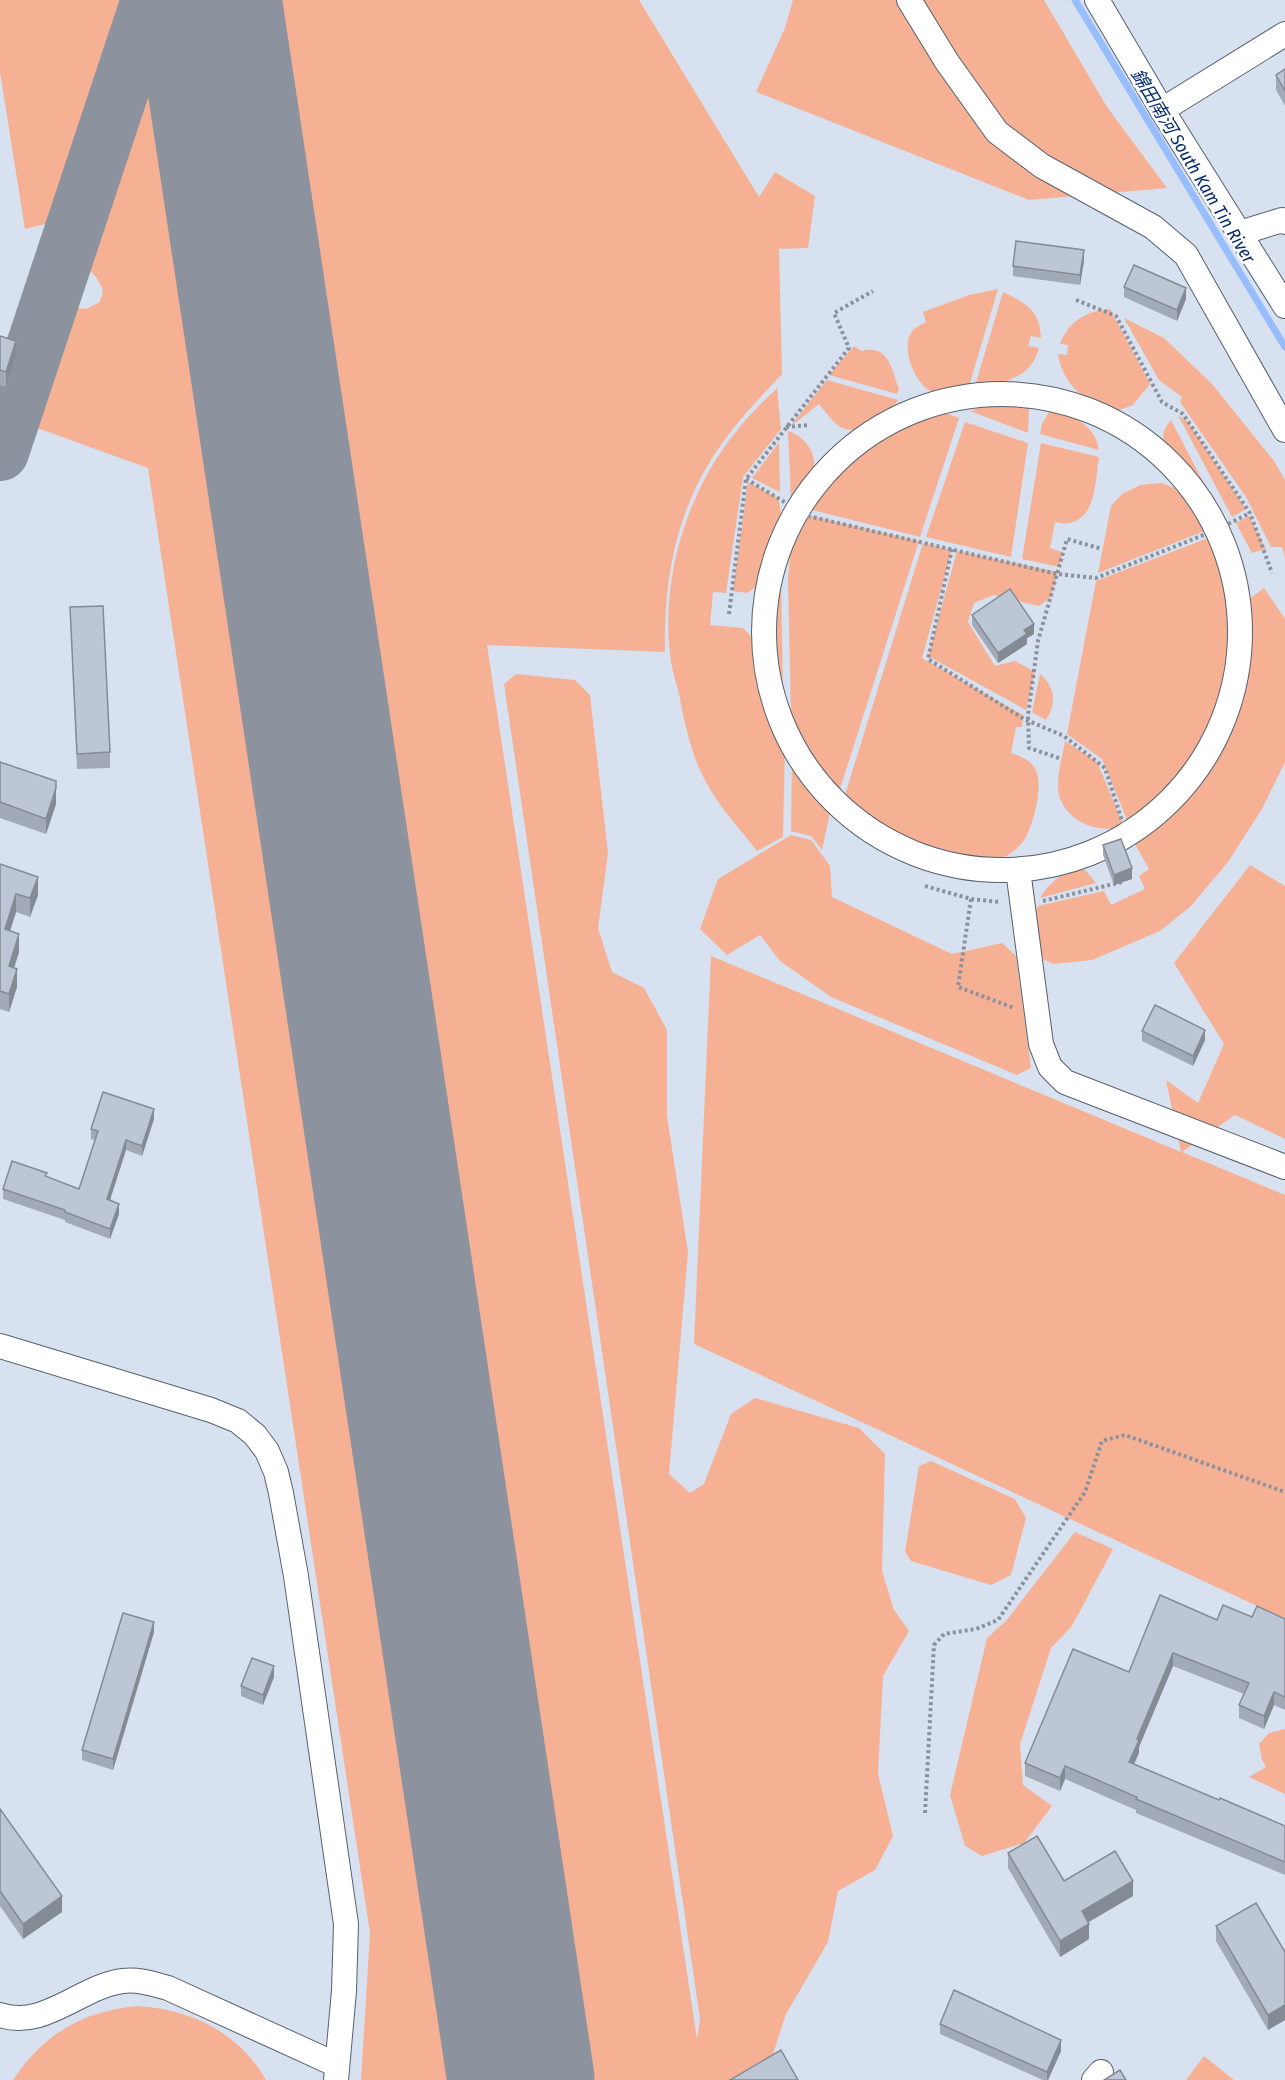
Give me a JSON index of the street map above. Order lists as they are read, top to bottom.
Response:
{
  "water": ["錦田南河 South Kam Tin River"]
}
